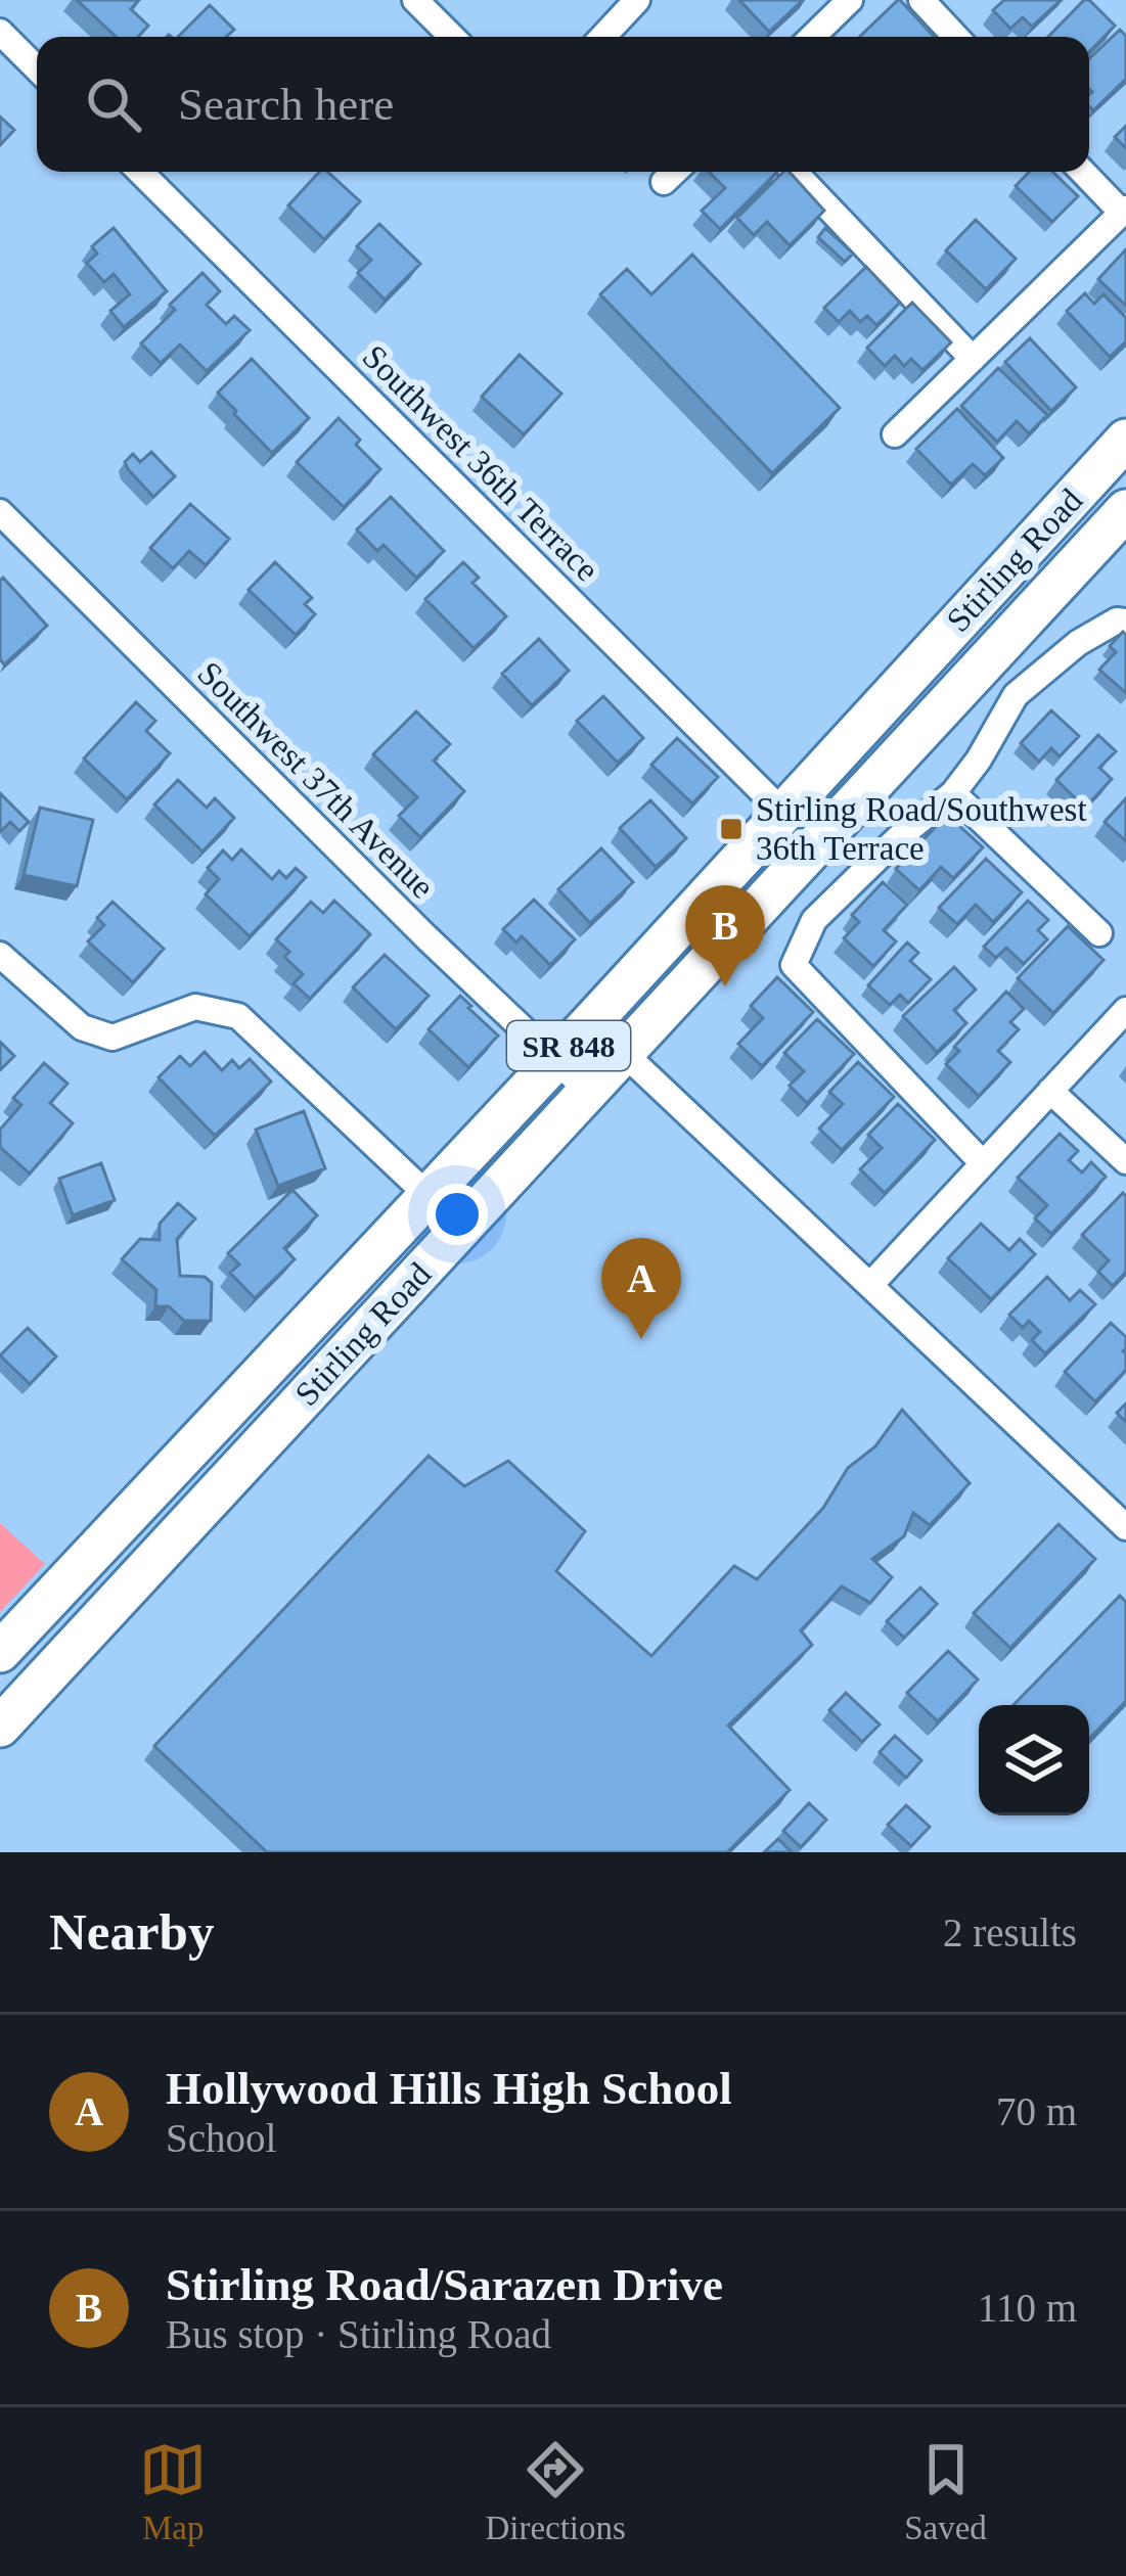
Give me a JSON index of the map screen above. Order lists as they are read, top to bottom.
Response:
{
  "streets": {
    "main road": ["Stirling Road", "SR 848"],
    "street": ["Southwest 36th Terrace", "Southwest 37th Avenue"]
  },
  "crossings": [
    ["Southwest 36th Terrace", "Stirling Road"],
    ["Stirling Road", "Southwest 37th Avenue"]
  ],
  "places": {
    "transit": ["Stirling Road/Southwest 36th Terrace"]
  },
  "page": {
    "search": "Search here",
    "pins": ["B", "A"],
    "heading": ["Nearby", "2 results"],
    "list": [
      {
        "mark": "A",
        "name": "Hollywood Hills High School",
        "note": "School",
        "value": "70 m"
      },
      {
        "mark": "B",
        "name": "Stirling Road/Sarazen Drive",
        "note": "Bus stop · Stirling Road",
        "value": "110 m"
      }
    ],
    "nav": ["Map", "Directions", "Saved"]
  }
}
